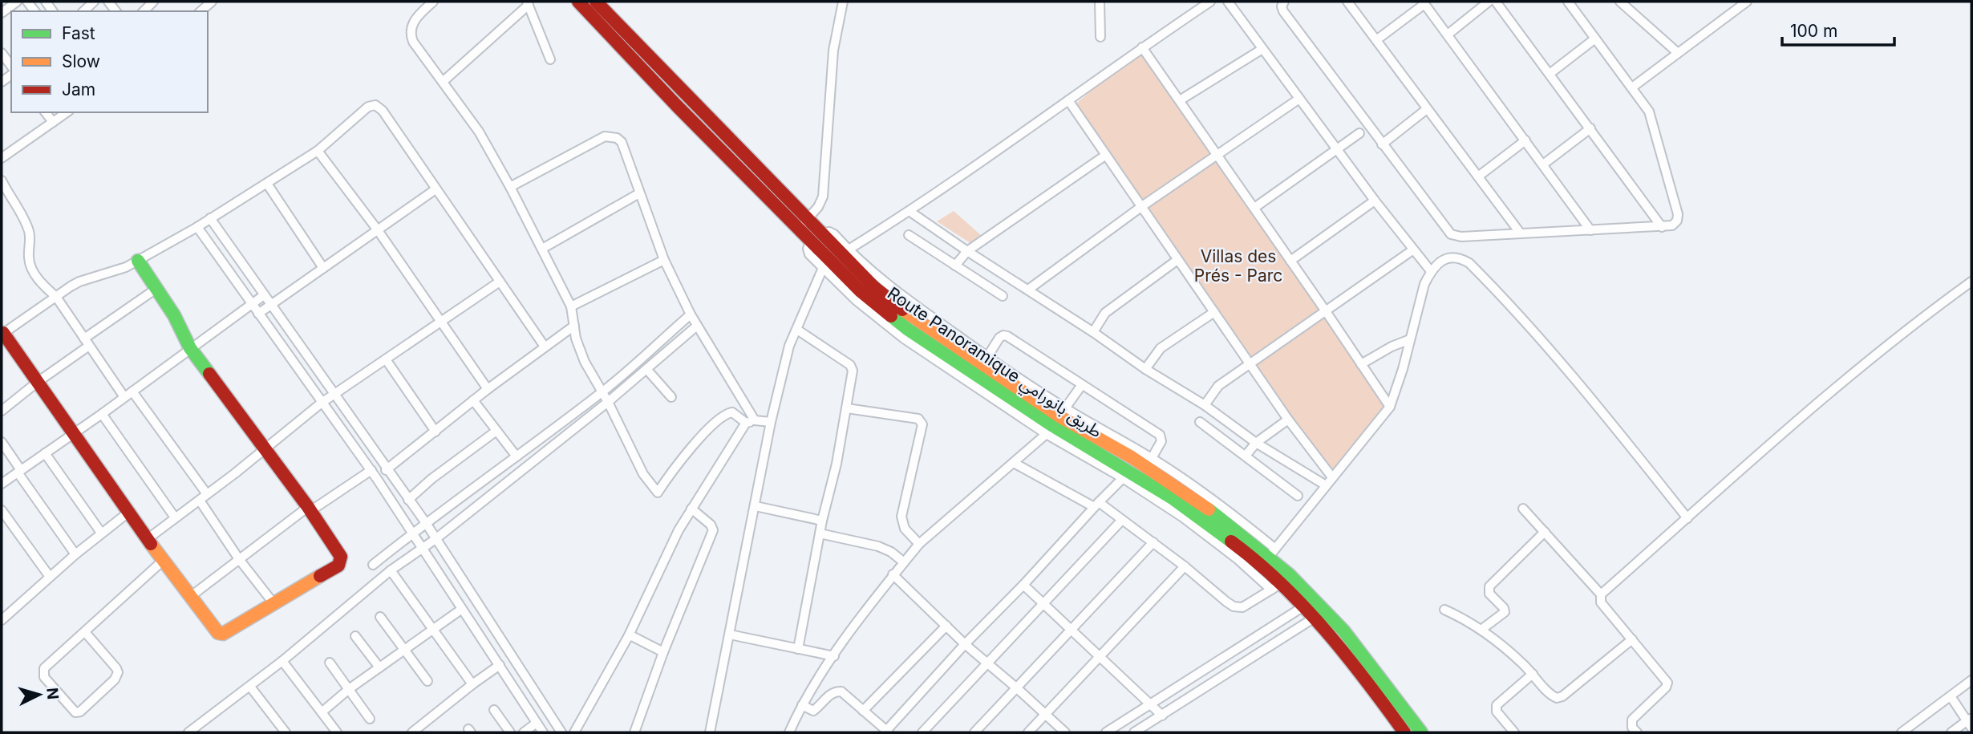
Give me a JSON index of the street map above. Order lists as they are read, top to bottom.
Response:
{
  "streets": {
    "street": ["Route Panoramique طريق بانورامي"]
  },
  "parks": ["Villas des Prés - Parc"],
  "legend": ["Fast", "Slow", "Jam"],
  "scale_bar": "100 m",
  "north": "right"
}
